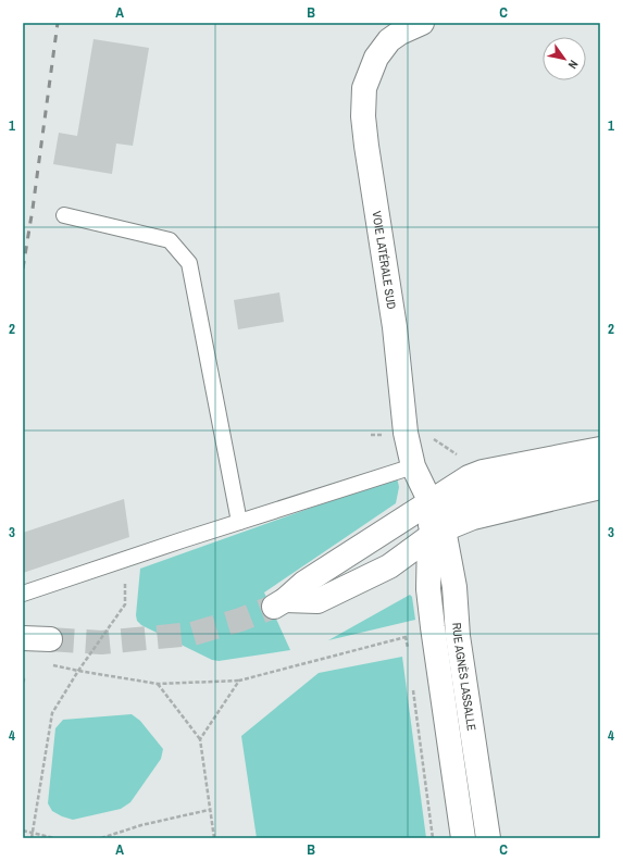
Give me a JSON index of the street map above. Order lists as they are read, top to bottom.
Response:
{
  "streets": {
    "street": ["VOIE LATÉRALE SUD", "RUE AGNÈS LASSALLE"]
  },
  "crossings": [
    ["VOIE LATÉRALE SUD", "RUE AGNÈS LASSALLE"]
  ],
  "north": "bottom right",
  "grid": {
    "columns": ["A", "B", "C"],
    "rows": [
      "1",
      "2",
      "3",
      "4"
    ]
  }
}
